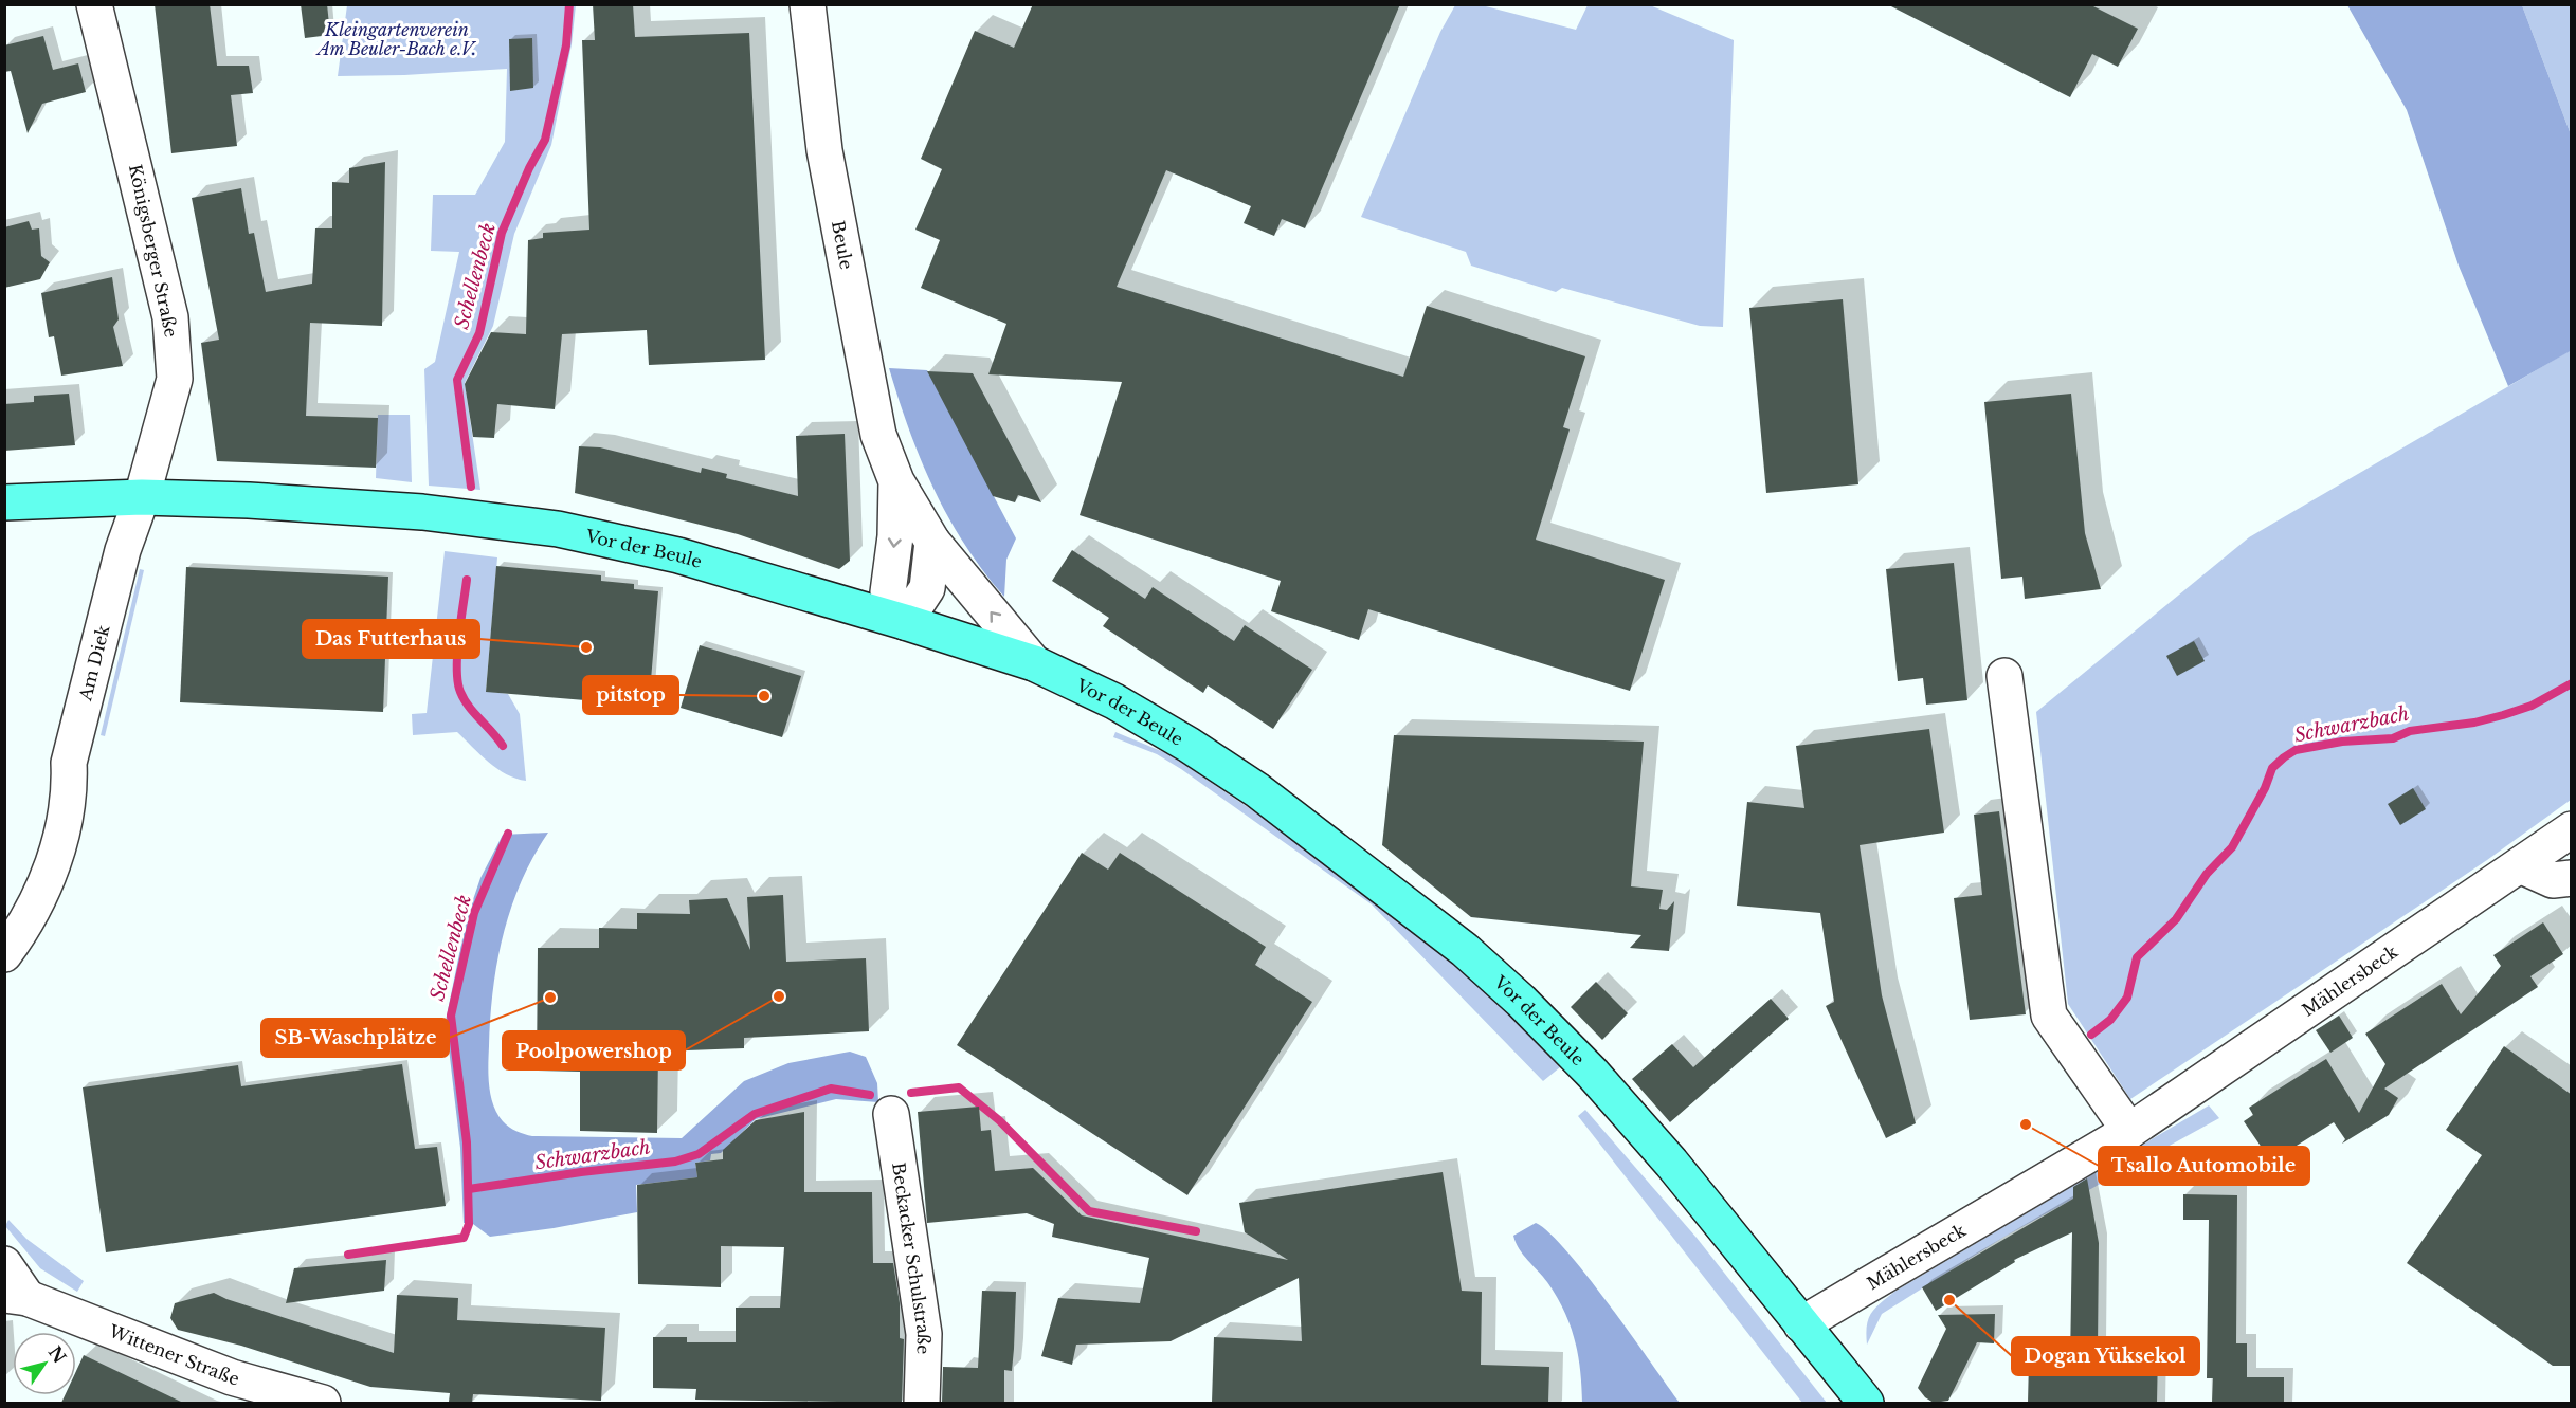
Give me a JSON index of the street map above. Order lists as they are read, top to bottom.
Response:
{
  "streets": {
    "main road": ["Vor der Beule"],
    "street": [
      "Beule",
      "Königsberger Straße",
      "Am Diek",
      "Mählersbeck",
      "Beckacker Schulstraße",
      "Wittener Straße"
    ]
  },
  "crossings": [
    ["Beule", "Vor der Beule"],
    ["Königsberger Straße", "Vor der Beule"],
    ["Königsberger Straße", "Am Diek"],
    ["Vor der Beule", "Am Diek"],
    ["Vor der Beule", "Mählersbeck"]
  ],
  "water": ["Schellenbeck", "Schwarzbach"],
  "parks": ["Kleingartenverein Am Beuler-Bach e.V."],
  "places": [
    "Das Futterhaus",
    "pitstop",
    "Poolpowershop",
    "SB-Waschplätze",
    "Tsallo Automobile",
    "Dogan Yüksekol"
  ],
  "north": "top right"
}
